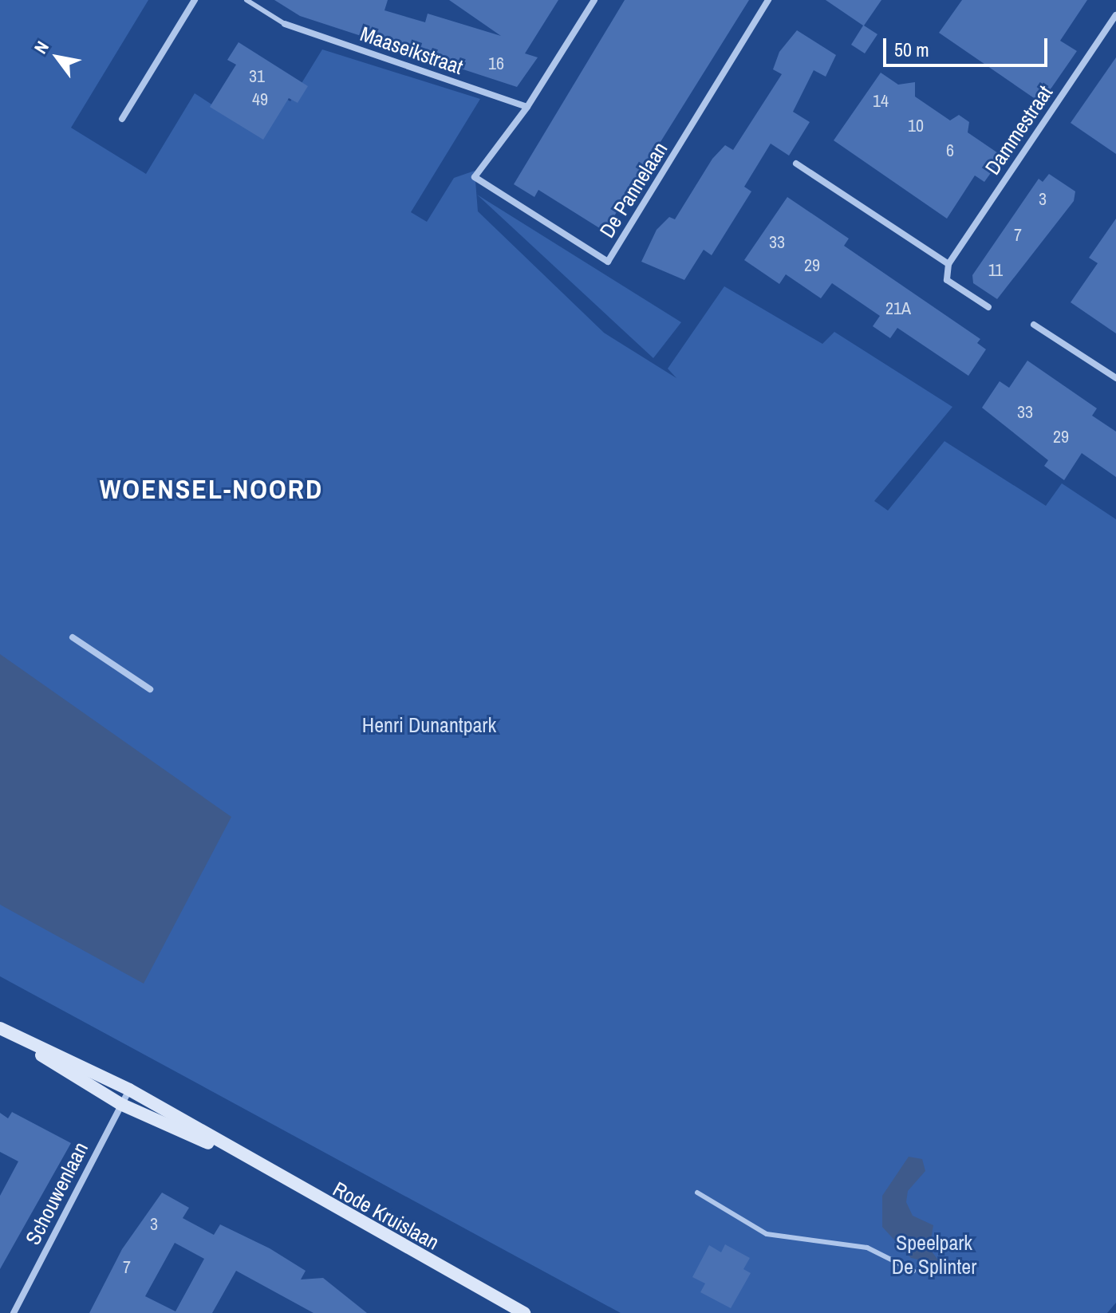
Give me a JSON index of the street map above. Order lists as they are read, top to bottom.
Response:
{
  "streets": {
    "main road": ["Rode Kruislaan"],
    "street": [
      "Maaseikstraat",
      "Dammestraat",
      "De Pannelaan",
      "Schouwenlaan"
    ]
  },
  "crossings": [
    ["Maaseikstraat", "De Pannelaan"],
    ["Schouwenlaan", "Rode Kruislaan"]
  ],
  "districts": ["WOENSEL-NOORD"],
  "parks": ["Henri Dunantpark", "Speelpark De Splinter"],
  "house_numbers": [
    "16",
    "31",
    "49",
    "14",
    "10",
    "6",
    "3",
    "7",
    "33",
    "29",
    "11",
    "21A",
    "33",
    "29",
    "3",
    "7"
  ],
  "scale_bar": "50 m",
  "north": "top left"
}
